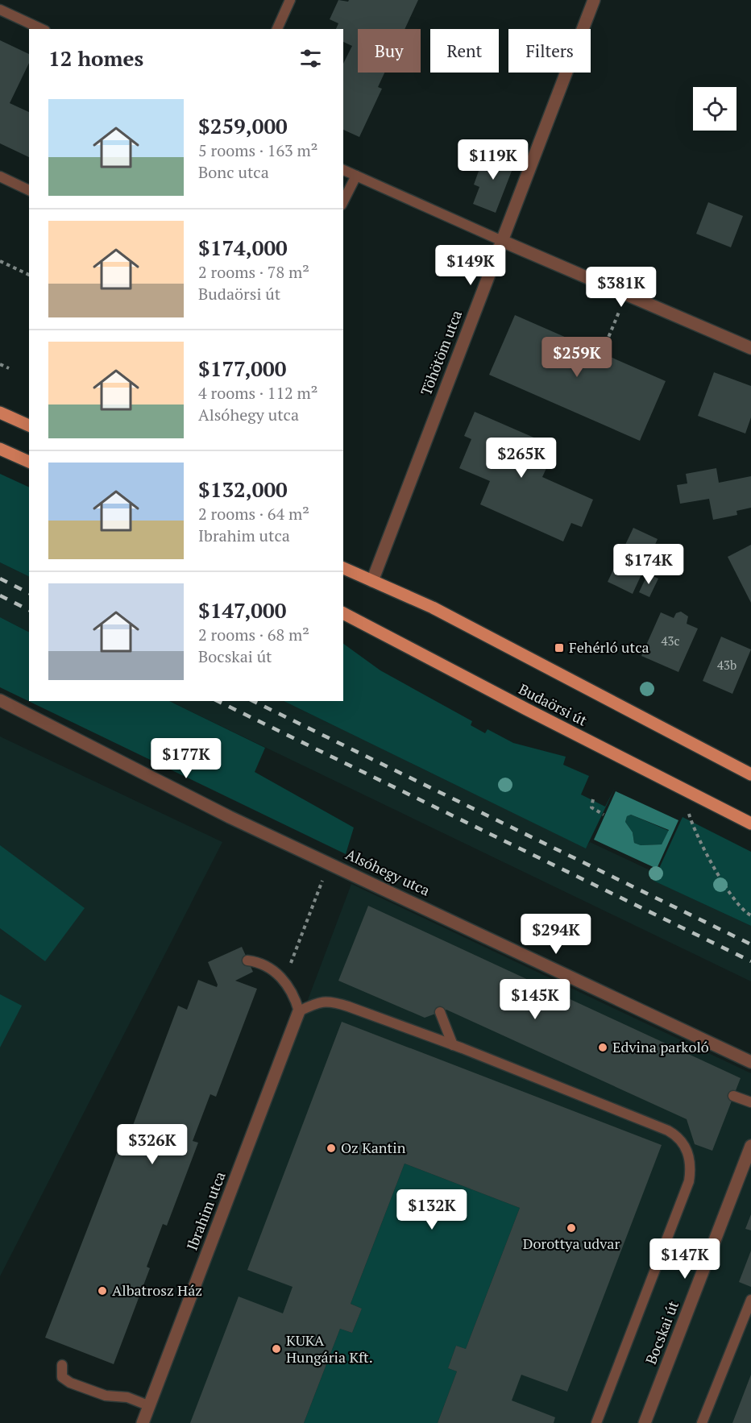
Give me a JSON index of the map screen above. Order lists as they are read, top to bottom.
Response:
{
  "streets": {
    "main road": ["Budaörsi út"],
    "street": [
      "Töhötöm utca",
      "Alsóhegy utca",
      "Ibrahim utca",
      "Bocskai út"
    ]
  },
  "places": {
    "transit": ["Fehérló utca"],
    "other": [
      "Edvina parkoló",
      "Oz Kantin",
      "Dorottya udvar",
      "Albatrosz Ház",
      "KUKA Hungária Kft."
    ]
  },
  "house_numbers": ["43c", "43b"],
  "page": {
    "chip": ["Buy", "Rent", "Filters"],
    "heading": "12 homes",
    "list": [
      {
        "name": "$259,000",
        "note": "5 rooms · 163 m² · Bonc utca"
      },
      {
        "name": "$174,000",
        "note": "2 rooms · 78 m² · Budaörsi út"
      },
      {
        "name": "$177,000",
        "note": "4 rooms · 112 m² · Alsóhegy utca"
      },
      {
        "name": "$132,000",
        "note": "2 rooms · 64 m² · Ibrahim utca"
      },
      {
        "name": "$147,000",
        "note": "2 rooms · 68 m² · Bocskai út"
      }
    ],
    "price": [
      "$119K",
      "$149K",
      "$381K",
      "$259K",
      "$265K",
      "$174K",
      "$177K",
      "$294K",
      "$145K",
      "$326K",
      "$132K",
      "$147K"
    ]
  }
}
